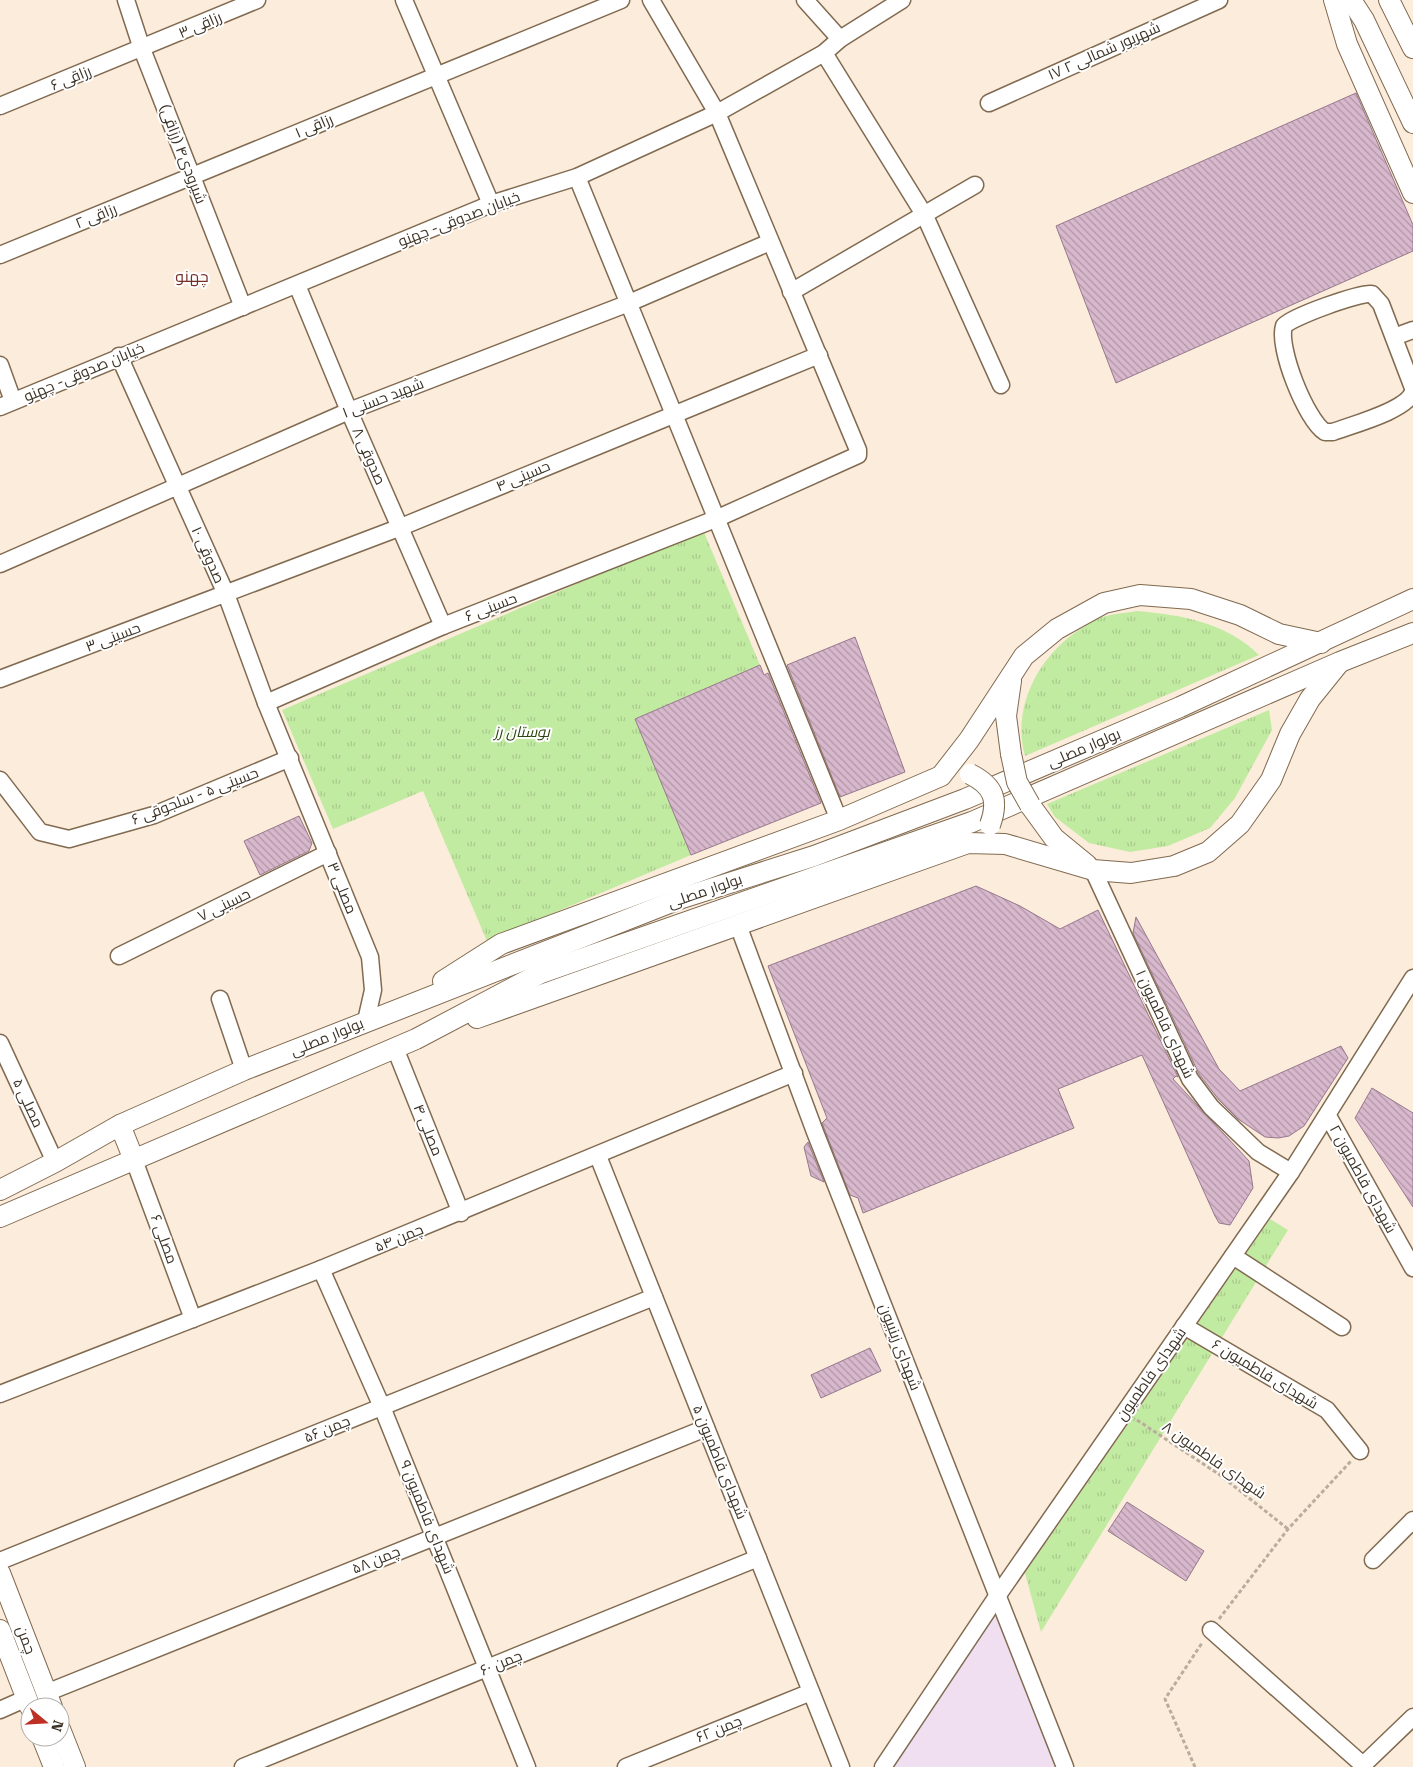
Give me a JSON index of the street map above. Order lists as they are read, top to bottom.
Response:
{
  "streets": {
    "main road": ["بولوار مصلی", "چمن"],
    "street": [
      "رزاقی ۳",
      "۱۷ شهریور شمالی ۲",
      "رزاقی ۶",
      "رزاقی ۱",
      "شیرودی۴ (رزاقی)",
      "رزاقی ۲",
      "خیابان صدوقی- چهنو",
      "شهید حسنی ۱",
      "صدوقی ۸",
      "حسینی ۴",
      "صدوقی ۱۰",
      "حسینی ۶",
      "حسینی ۳",
      "حسینی ۵ - سلجوقی ۶",
      "مصلی ۳",
      "حسینی ۷",
      "شهدای فاطمیون ۱",
      "مصلی ۵",
      "مصلی ۴",
      "شهدای فاطمیون ۲",
      "چمن ۵۴",
      "مصلی ۶",
      "شهدای زینبیون",
      "شهدای فاطمیون",
      "شهدای فاطمیون ۶",
      "چمن ۵۶",
      "شهدای فاطمیون ۵",
      "شهدای فاطمیون ۹",
      "چمن ۵۸",
      "چمن ۶۰",
      "چمن ۶۲"
    ],
    "path": ["شهدای فاطمیون ۸"]
  },
  "crossings": [
    ["رزاقی ۳", "رزاقی ۶"],
    ["رزاقی ۳", "شیرودی۴ (رزاقی)"],
    ["رزاقی ۶", "شیرودی۴ (رزاقی)"],
    ["رزاقی ۱", "شیرودی۴ (رزاقی)"],
    ["رزاقی ۱", "رزاقی ۲"],
    ["شیرودی۴ (رزاقی)", "رزاقی ۲"],
    ["شیرودی۴ (رزاقی)", "خیابان صدوقی- چهنو"],
    ["خیابان صدوقی- چهنو", "صدوقی ۸"],
    ["خیابان صدوقی- چهنو", "صدوقی ۱۰"],
    ["شهید حسنی ۱", "صدوقی ۸"],
    ["شهید حسنی ۱", "صدوقی ۱۰"],
    ["صدوقی ۸", "حسینی ۴"],
    ["صدوقی ۸", "حسینی ۶"],
    ["حسینی ۴", "صدوقی ۱۰"],
    ["حسینی ۴", "حسینی ۶"],
    ["حسینی ۴", "حسینی ۳"],
    ["صدوقی ۱۰", "حسینی ۶"],
    ["صدوقی ۱۰", "حسینی ۳"],
    ["صدوقی ۱۰", "حسینی ۵ - سلجوقی ۶"],
    ["صدوقی ۱۰", "مصلی ۳"],
    ["بولوار مصلی", "مصلی ۳"],
    ["بولوار مصلی", "مصلی ۵"],
    ["بولوار مصلی", "مصلی ۴"],
    ["بولوار مصلی", "مصلی ۶"],
    ["حسینی ۵ - سلجوقی ۶", "مصلی ۳"],
    ["مصلی ۳", "حسینی ۷"],
    ["شهدای فاطمیون ۱", "شهدای فاطمیون"],
    ["مصلی ۴", "چمن ۵۴"],
    ["شهدای فاطمیون ۲", "شهدای فاطمیون"],
    ["چمن ۵۴", "مصلی ۶"],
    ["چمن ۵۴", "شهدای زینبیون"],
    ["چمن ۵۴", "شهدای فاطمیون ۵"],
    ["چمن ۵۴", "شهدای فاطمیون ۹"],
    ["شهدای زینبیون", "شهدای فاطمیون"],
    ["شهدای فاطمیون", "شهدای فاطمیون ۶"],
    ["شهدای فاطمیون", "شهدای فاطمیون ۸"],
    ["چمن ۵۶", "شهدای فاطمیون ۵"],
    ["چمن ۵۶", "شهدای فاطمیون ۹"],
    ["شهدای فاطمیون ۵", "چمن ۵۸"],
    ["شهدای فاطمیون ۵", "چمن ۶۰"],
    ["شهدای فاطمیون ۵", "چمن ۶۲"],
    ["شهدای فاطمیون ۹", "چمن ۵۸"],
    ["شهدای فاطمیون ۹", "چمن ۶۰"]
  ],
  "districts": ["چهنو"],
  "parks": ["بوستان رز"],
  "north": "right"
}
